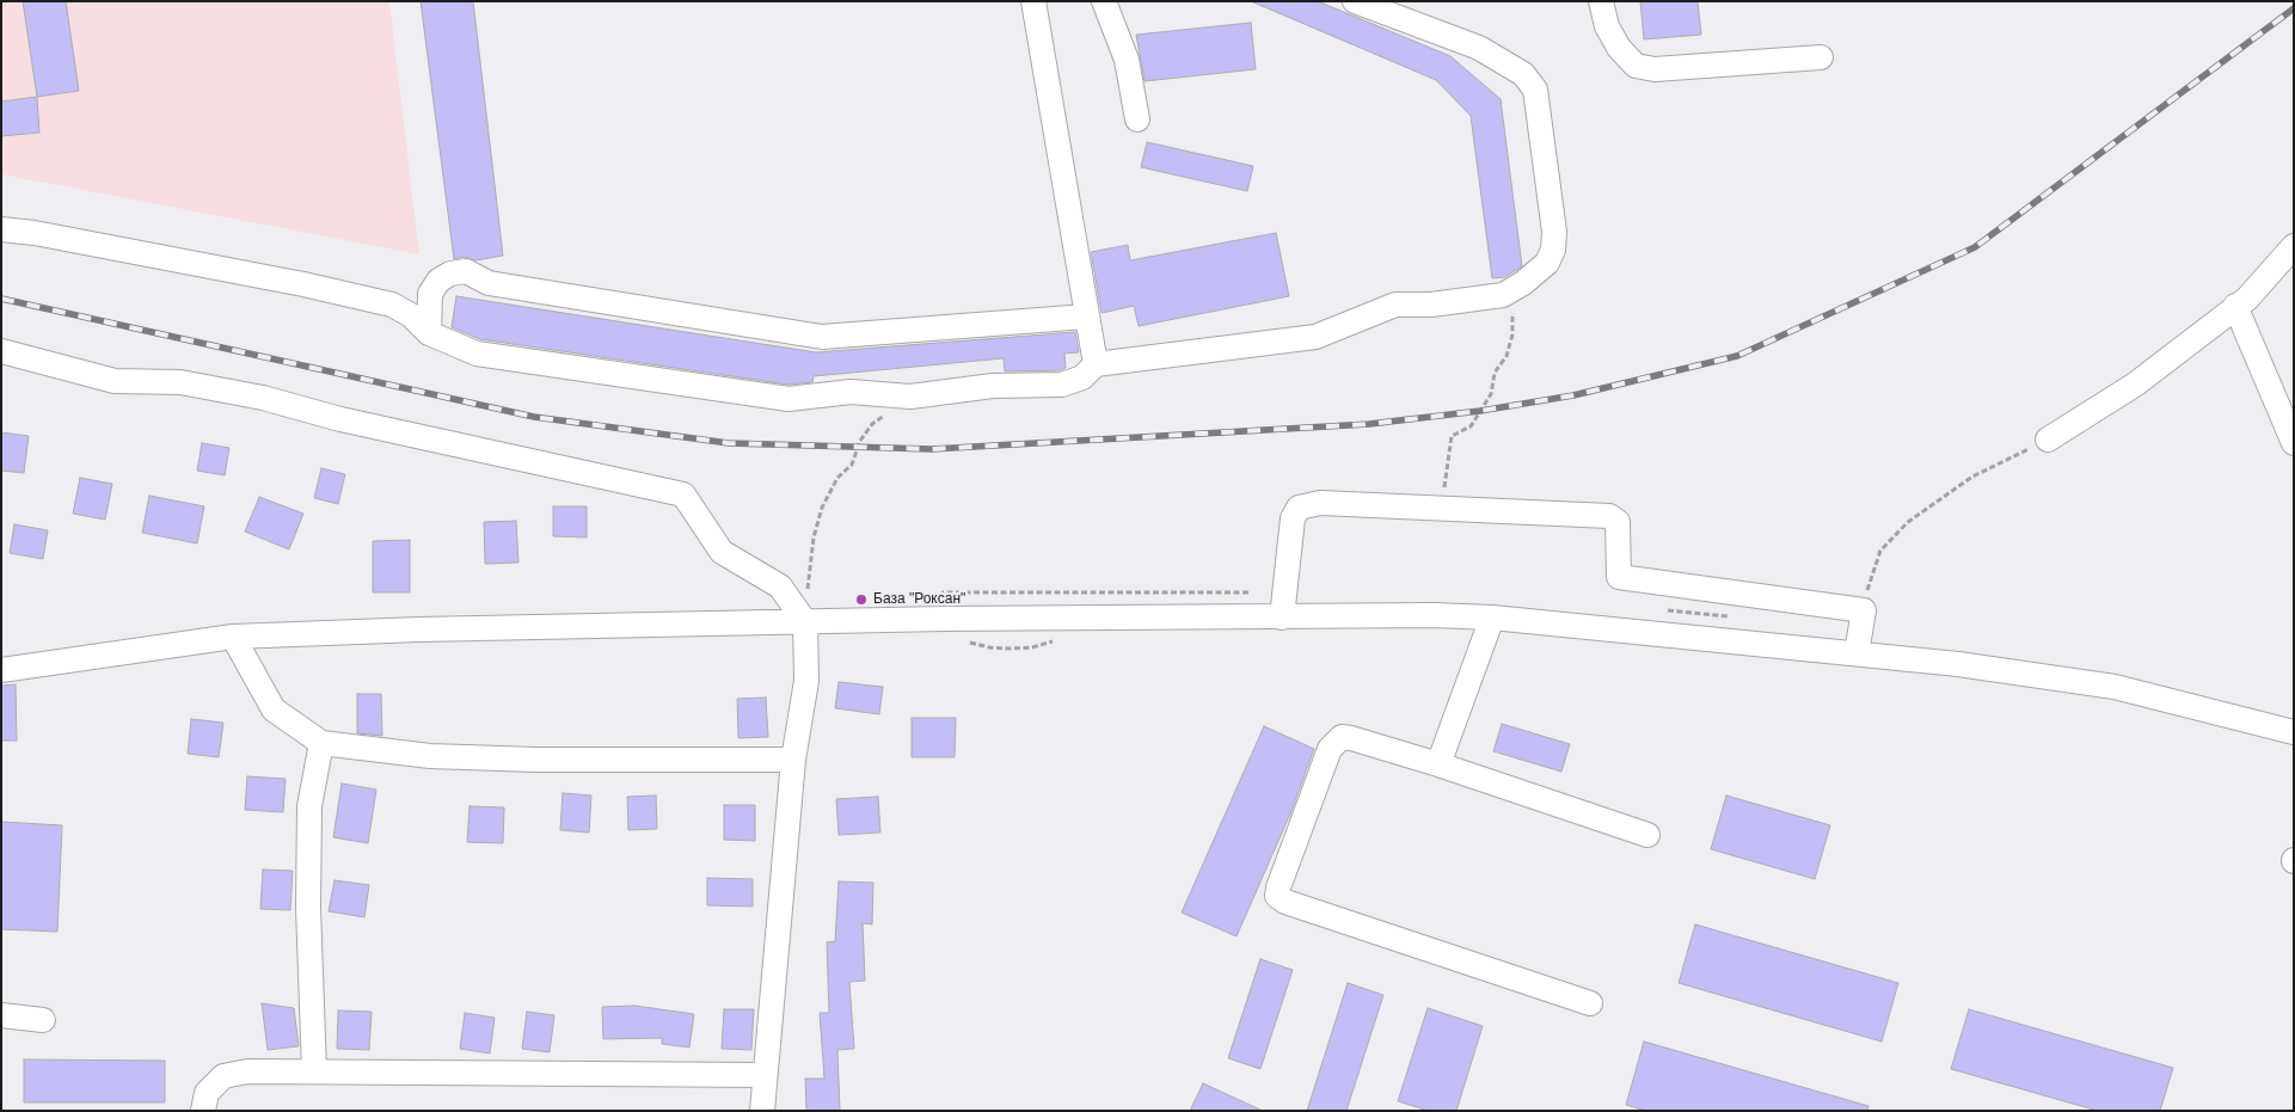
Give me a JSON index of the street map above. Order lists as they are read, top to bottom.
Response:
{
  "places": ["База \"Роксан\""]
}
